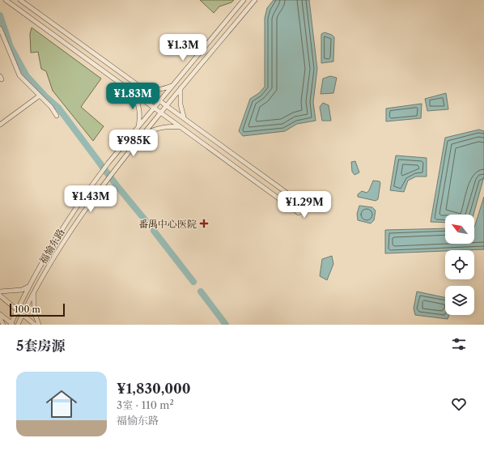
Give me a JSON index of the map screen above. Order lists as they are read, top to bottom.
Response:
{
  "streets": {
    "street": ["福愉东路"]
  },
  "places": {
    "health": ["番禺中心医院"]
  },
  "scale_bar": "100 m",
  "north": "top left",
  "page": {
    "price": [
      "¥1.3M",
      "¥1.83M",
      "¥985K",
      "¥1.43M",
      "¥1.29M"
    ],
    "scale": "100 m",
    "heading": "5套房源",
    "list": [
      {
        "name": "¥1,830,000",
        "note": "3室 · 110 m² · 福愉东路"
      }
    ]
  }
}
